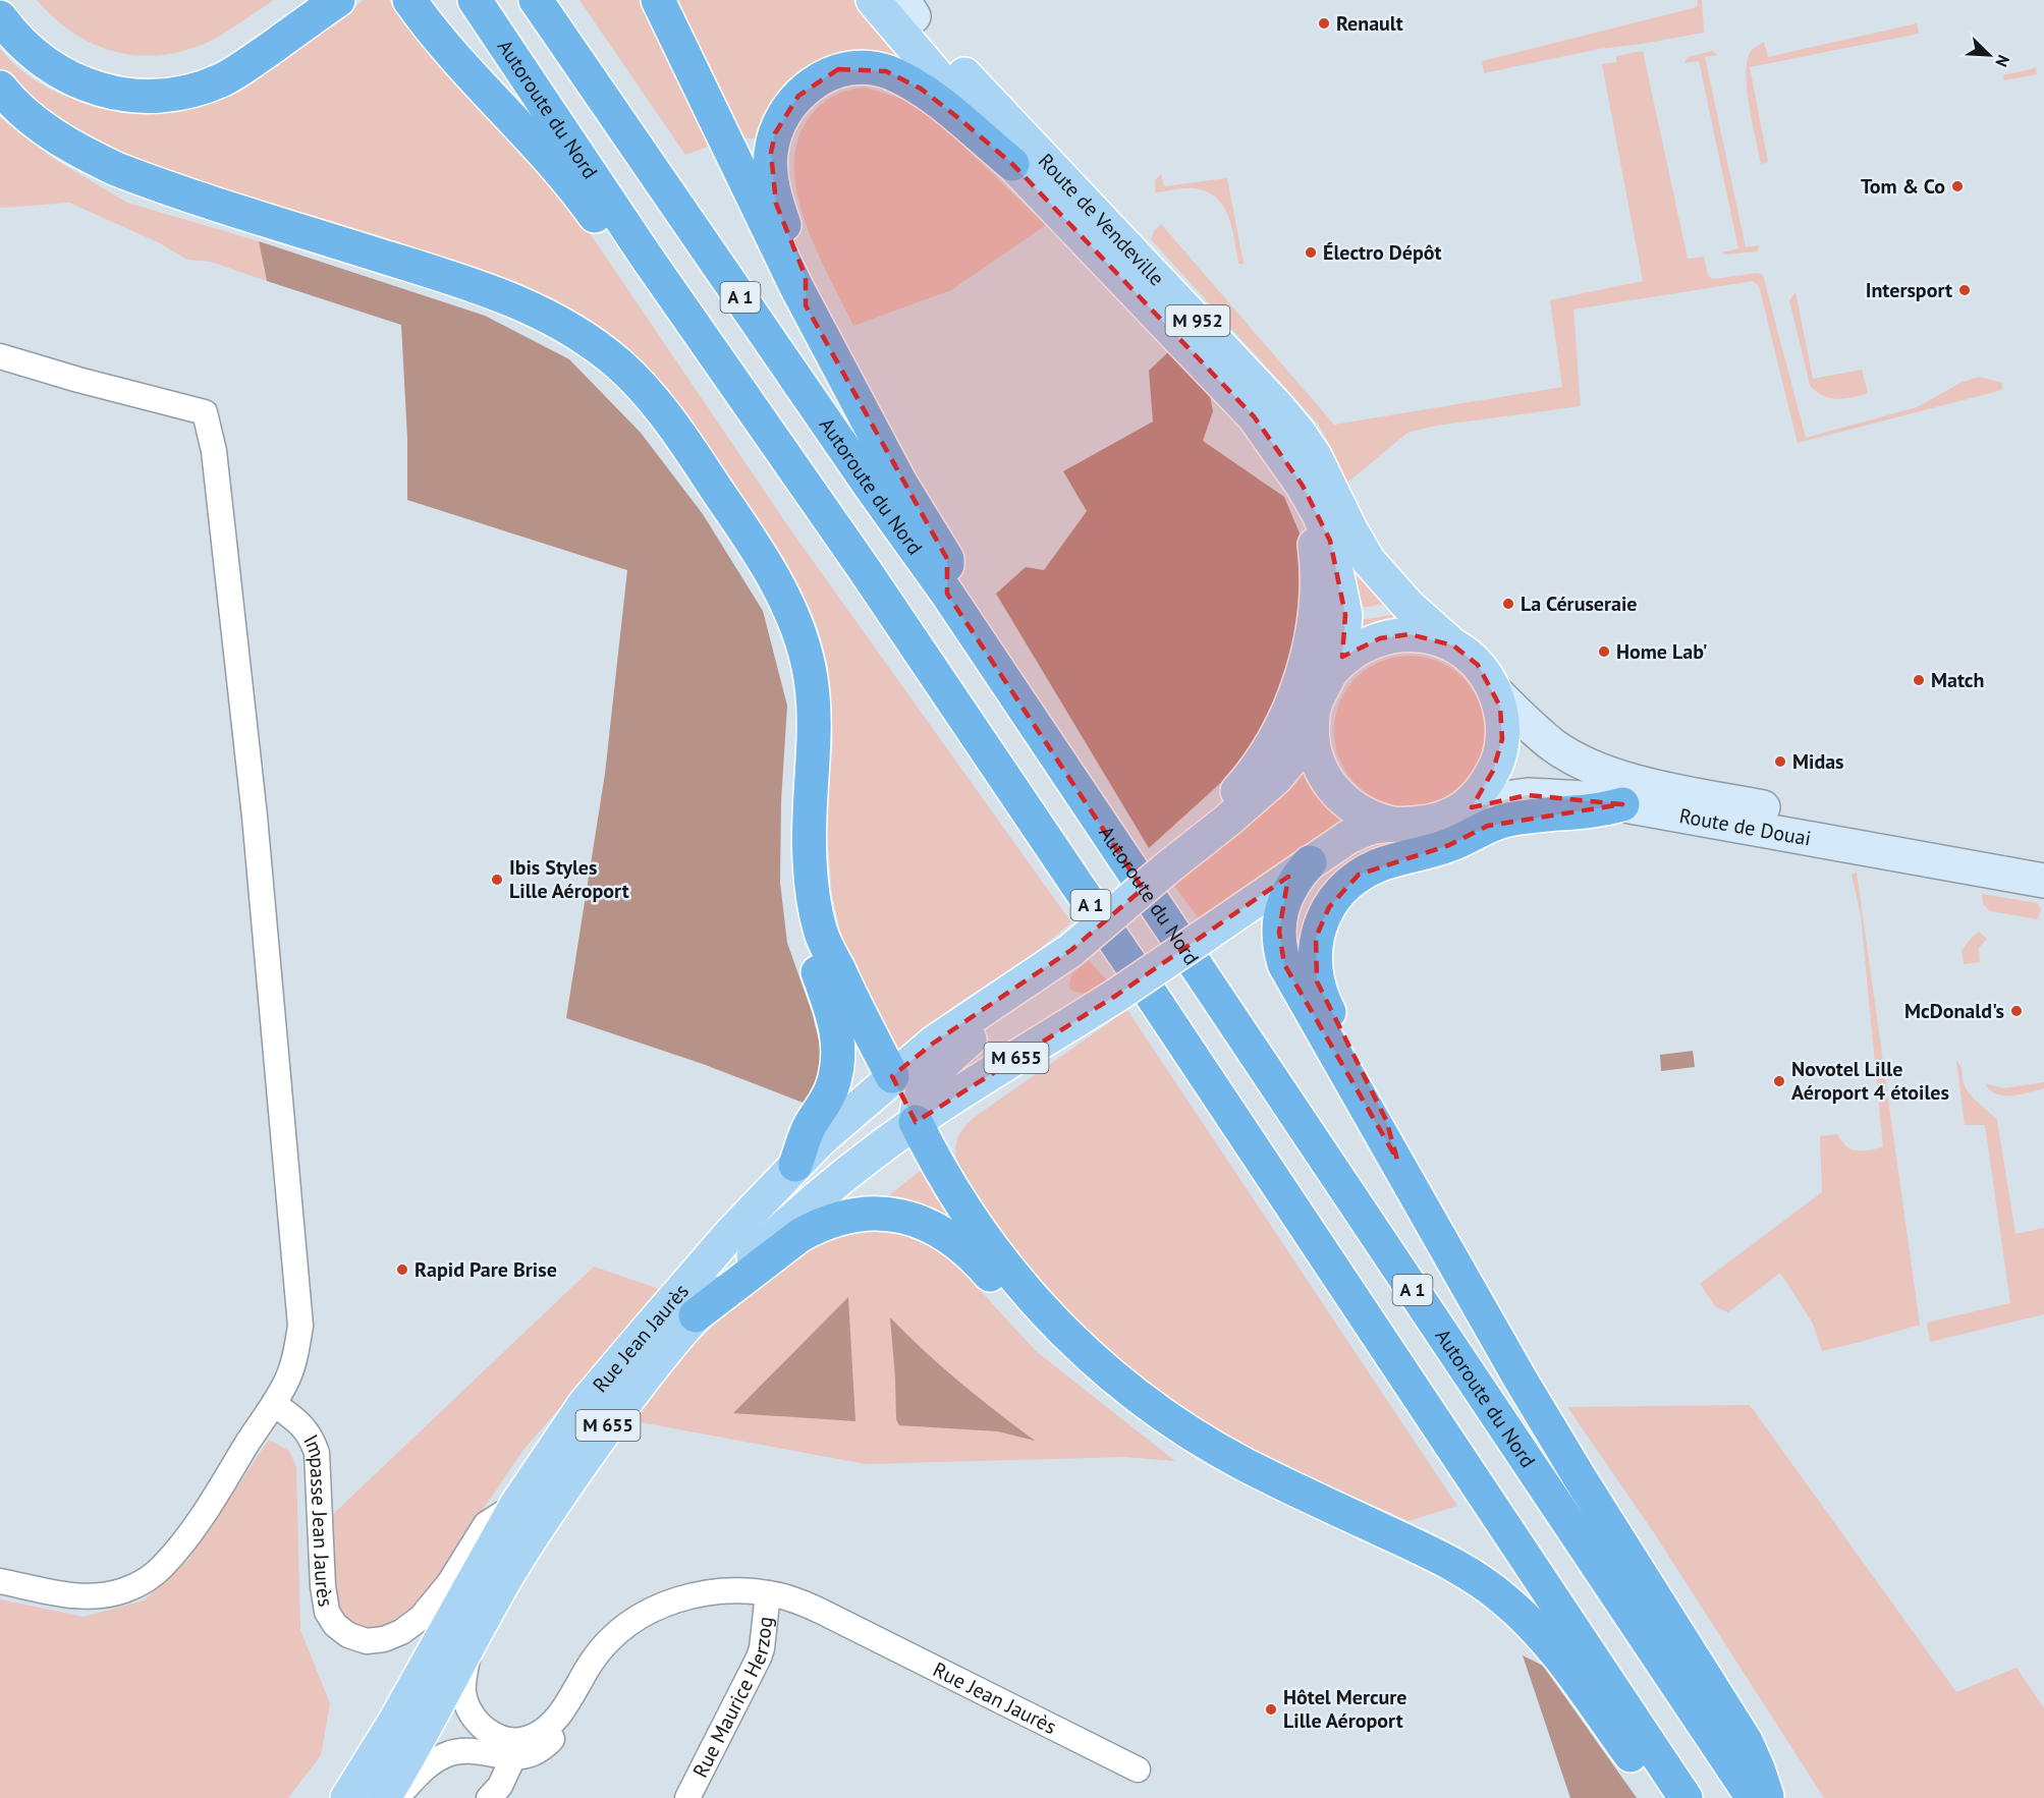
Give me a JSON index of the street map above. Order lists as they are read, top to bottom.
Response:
{
  "streets": {
    "highway": ["Autoroute du Nord", "A 1"],
    "main road": [
      "Route de Vendeville",
      "M 952",
      "Route de Douai",
      "M 655",
      "Rue Jean Jaurès"
    ],
    "street": ["Impasse Jean Jaurès", "Rue Maurice Herzog"]
  },
  "crossings": [
    ["Route de Vendeville", "M 952"],
    ["Route de Vendeville", "Route de Douai"],
    ["Route de Vendeville", "M 655"],
    ["M 952", "Route de Douai"],
    ["M 952", "M 655"],
    ["Route de Douai", "M 655"],
    ["M 655", "Rue Jean Jaurès"],
    ["Rue Jean Jaurès", "Impasse Jean Jaurès"],
    ["Rue Jean Jaurès", "Rue Maurice Herzog"]
  ],
  "places": [
    "Renault",
    "Tom & Co",
    "Électro Dépôt",
    "Intersport",
    "La Céruseraie",
    "Home Lab'",
    "Match",
    "Midas",
    "Ibis Styles Lille Aéroport",
    "McDonald's",
    "Novotel Lille Aéroport 4 étoiles",
    "Rapid Pare Brise",
    "Hôtel Mercure Lille Aéroport"
  ],
  "north": "bottom right"
}
